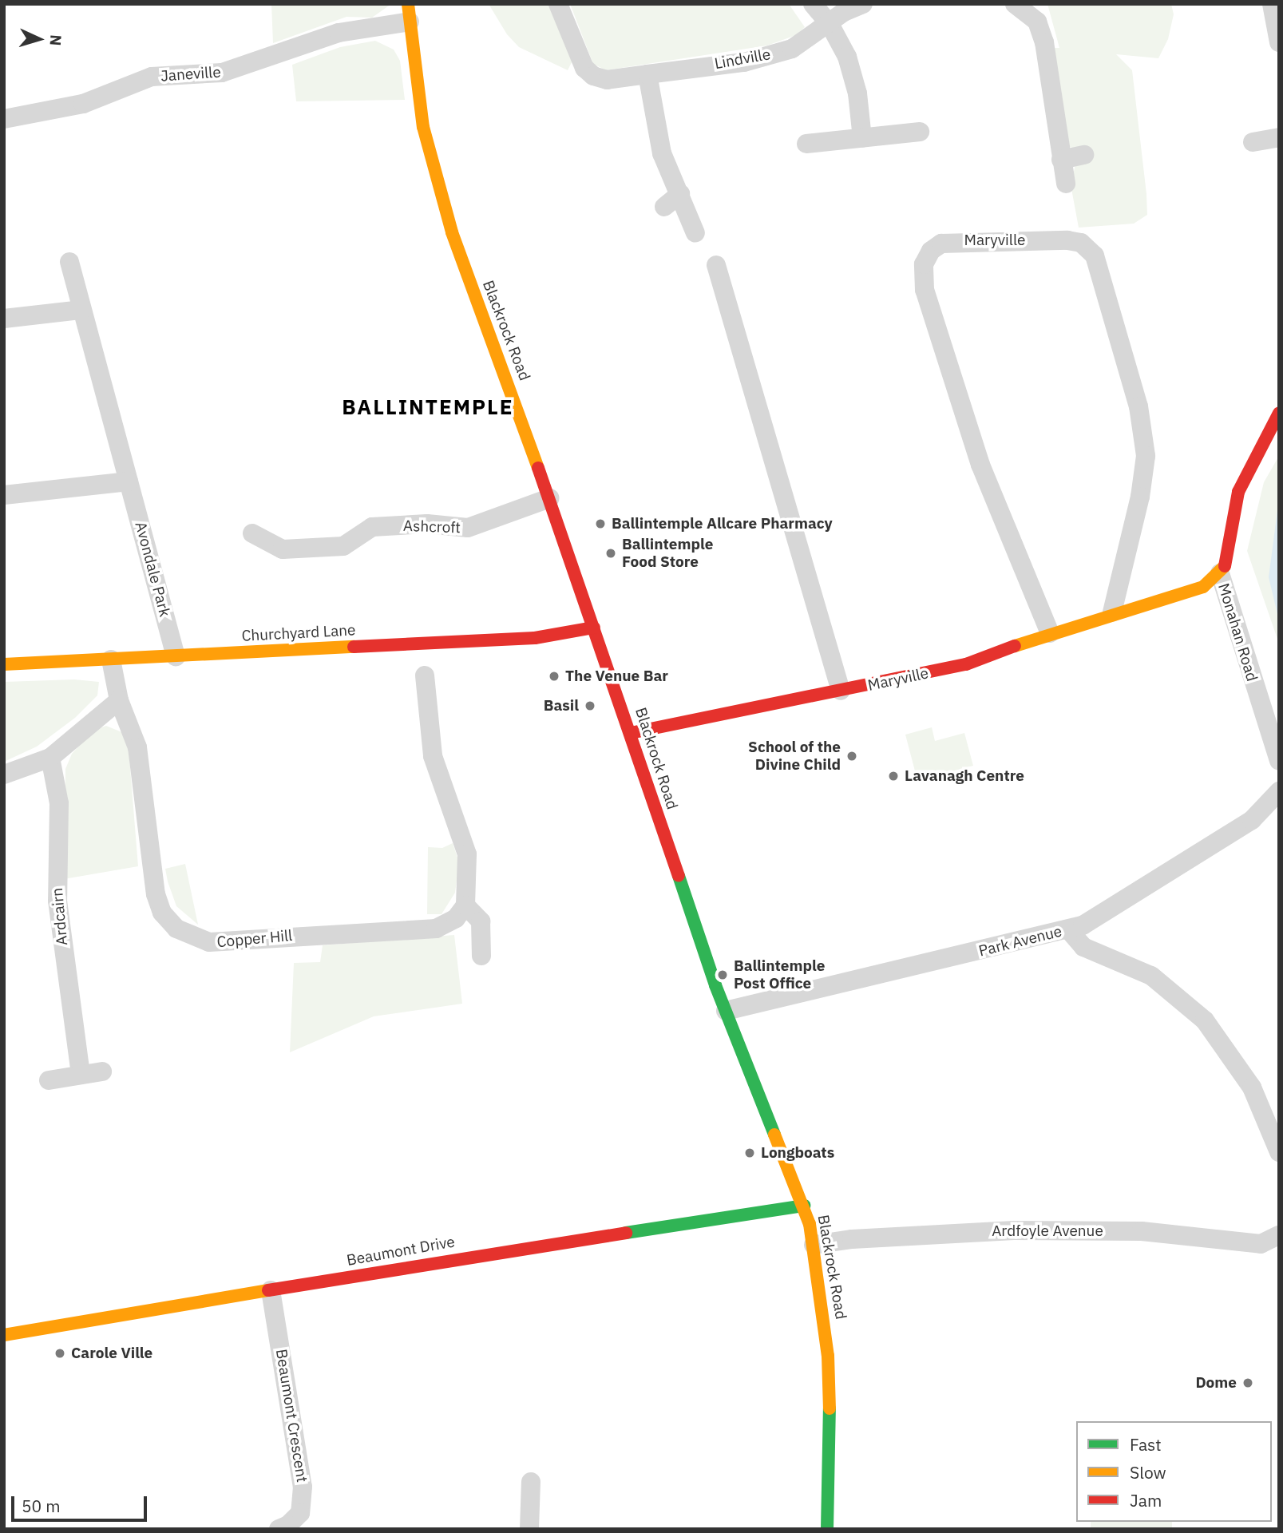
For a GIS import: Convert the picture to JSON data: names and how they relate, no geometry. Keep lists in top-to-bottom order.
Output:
{
  "streets": {
    "street": [
      "Lindville",
      "Janeville",
      "Maryville",
      "Blackrock Road",
      "Ashcroft",
      "Avondale Park",
      "Monahan Road",
      "Churchyard Lane",
      "Ardcairn",
      "Copper Hill",
      "Park Avenue",
      "Ardfoyle Avenue",
      "Beaumont Drive",
      "Beaumont Crescent"
    ]
  },
  "crossings": [
    ["Janeville", "Blackrock Road"],
    ["Maryville", "Blackrock Road"],
    ["Maryville", "Monahan Road"],
    ["Blackrock Road", "Ashcroft"],
    ["Blackrock Road", "Churchyard Lane"],
    ["Blackrock Road", "Park Avenue"],
    ["Blackrock Road", "Ardfoyle Avenue"],
    ["Blackrock Road", "Beaumont Drive"],
    ["Avondale Park", "Churchyard Lane"],
    ["Churchyard Lane", "Copper Hill"],
    ["Beaumont Drive", "Beaumont Crescent"]
  ],
  "districts": ["BALLINTEMPLE"],
  "places": [
    "Ballintemple Allcare Pharmacy",
    "Ballintemple Food Store",
    "The Venue Bar",
    "Basil",
    "School of the Divine Child",
    "Lavanagh Centre",
    "Ballintemple Post Office",
    "Longboats",
    "Carole Ville",
    "Dome"
  ],
  "legend": ["Fast", "Slow", "Jam"],
  "scale_bar": "50 m",
  "north": "right"
}
